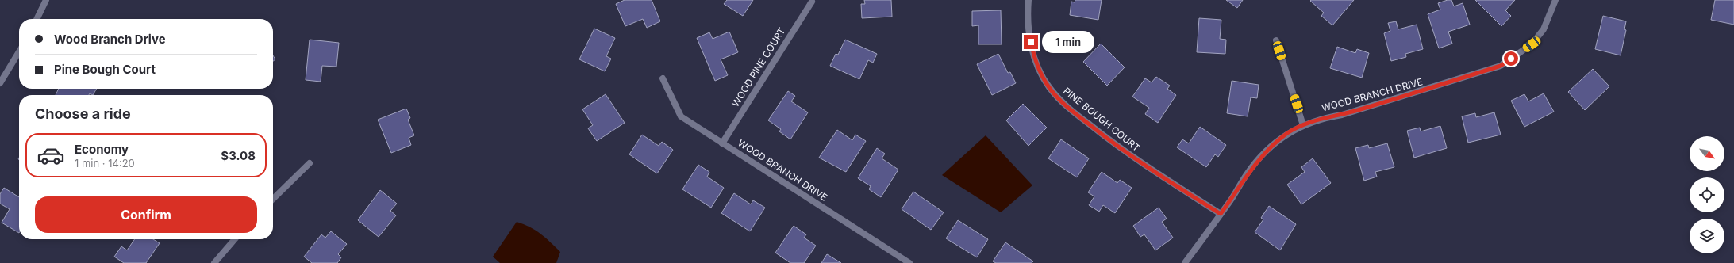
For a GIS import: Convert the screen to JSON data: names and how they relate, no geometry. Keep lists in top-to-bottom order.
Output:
{
  "streets": {
    "street": ["WOOD PINE COURT", "WOOD BRANCH DRIVE", "PINE BOUGH COURT"]
  },
  "crossings": [
    ["WOOD PINE COURT", "WOOD BRANCH DRIVE"],
    ["WOOD BRANCH DRIVE", "PINE BOUGH COURT"]
  ],
  "north": "bottom right",
  "page": {
    "banner": ["Wood Branch Drive", "Pine Bough Court"],
    "bubble": "1 min",
    "heading": "Choose a ride",
    "list": [
      {
        "name": "Economy",
        "note": "1 min · 14:20",
        "value": "$3.08"
      }
    ],
    "buttons": "Confirm"
  }
}
